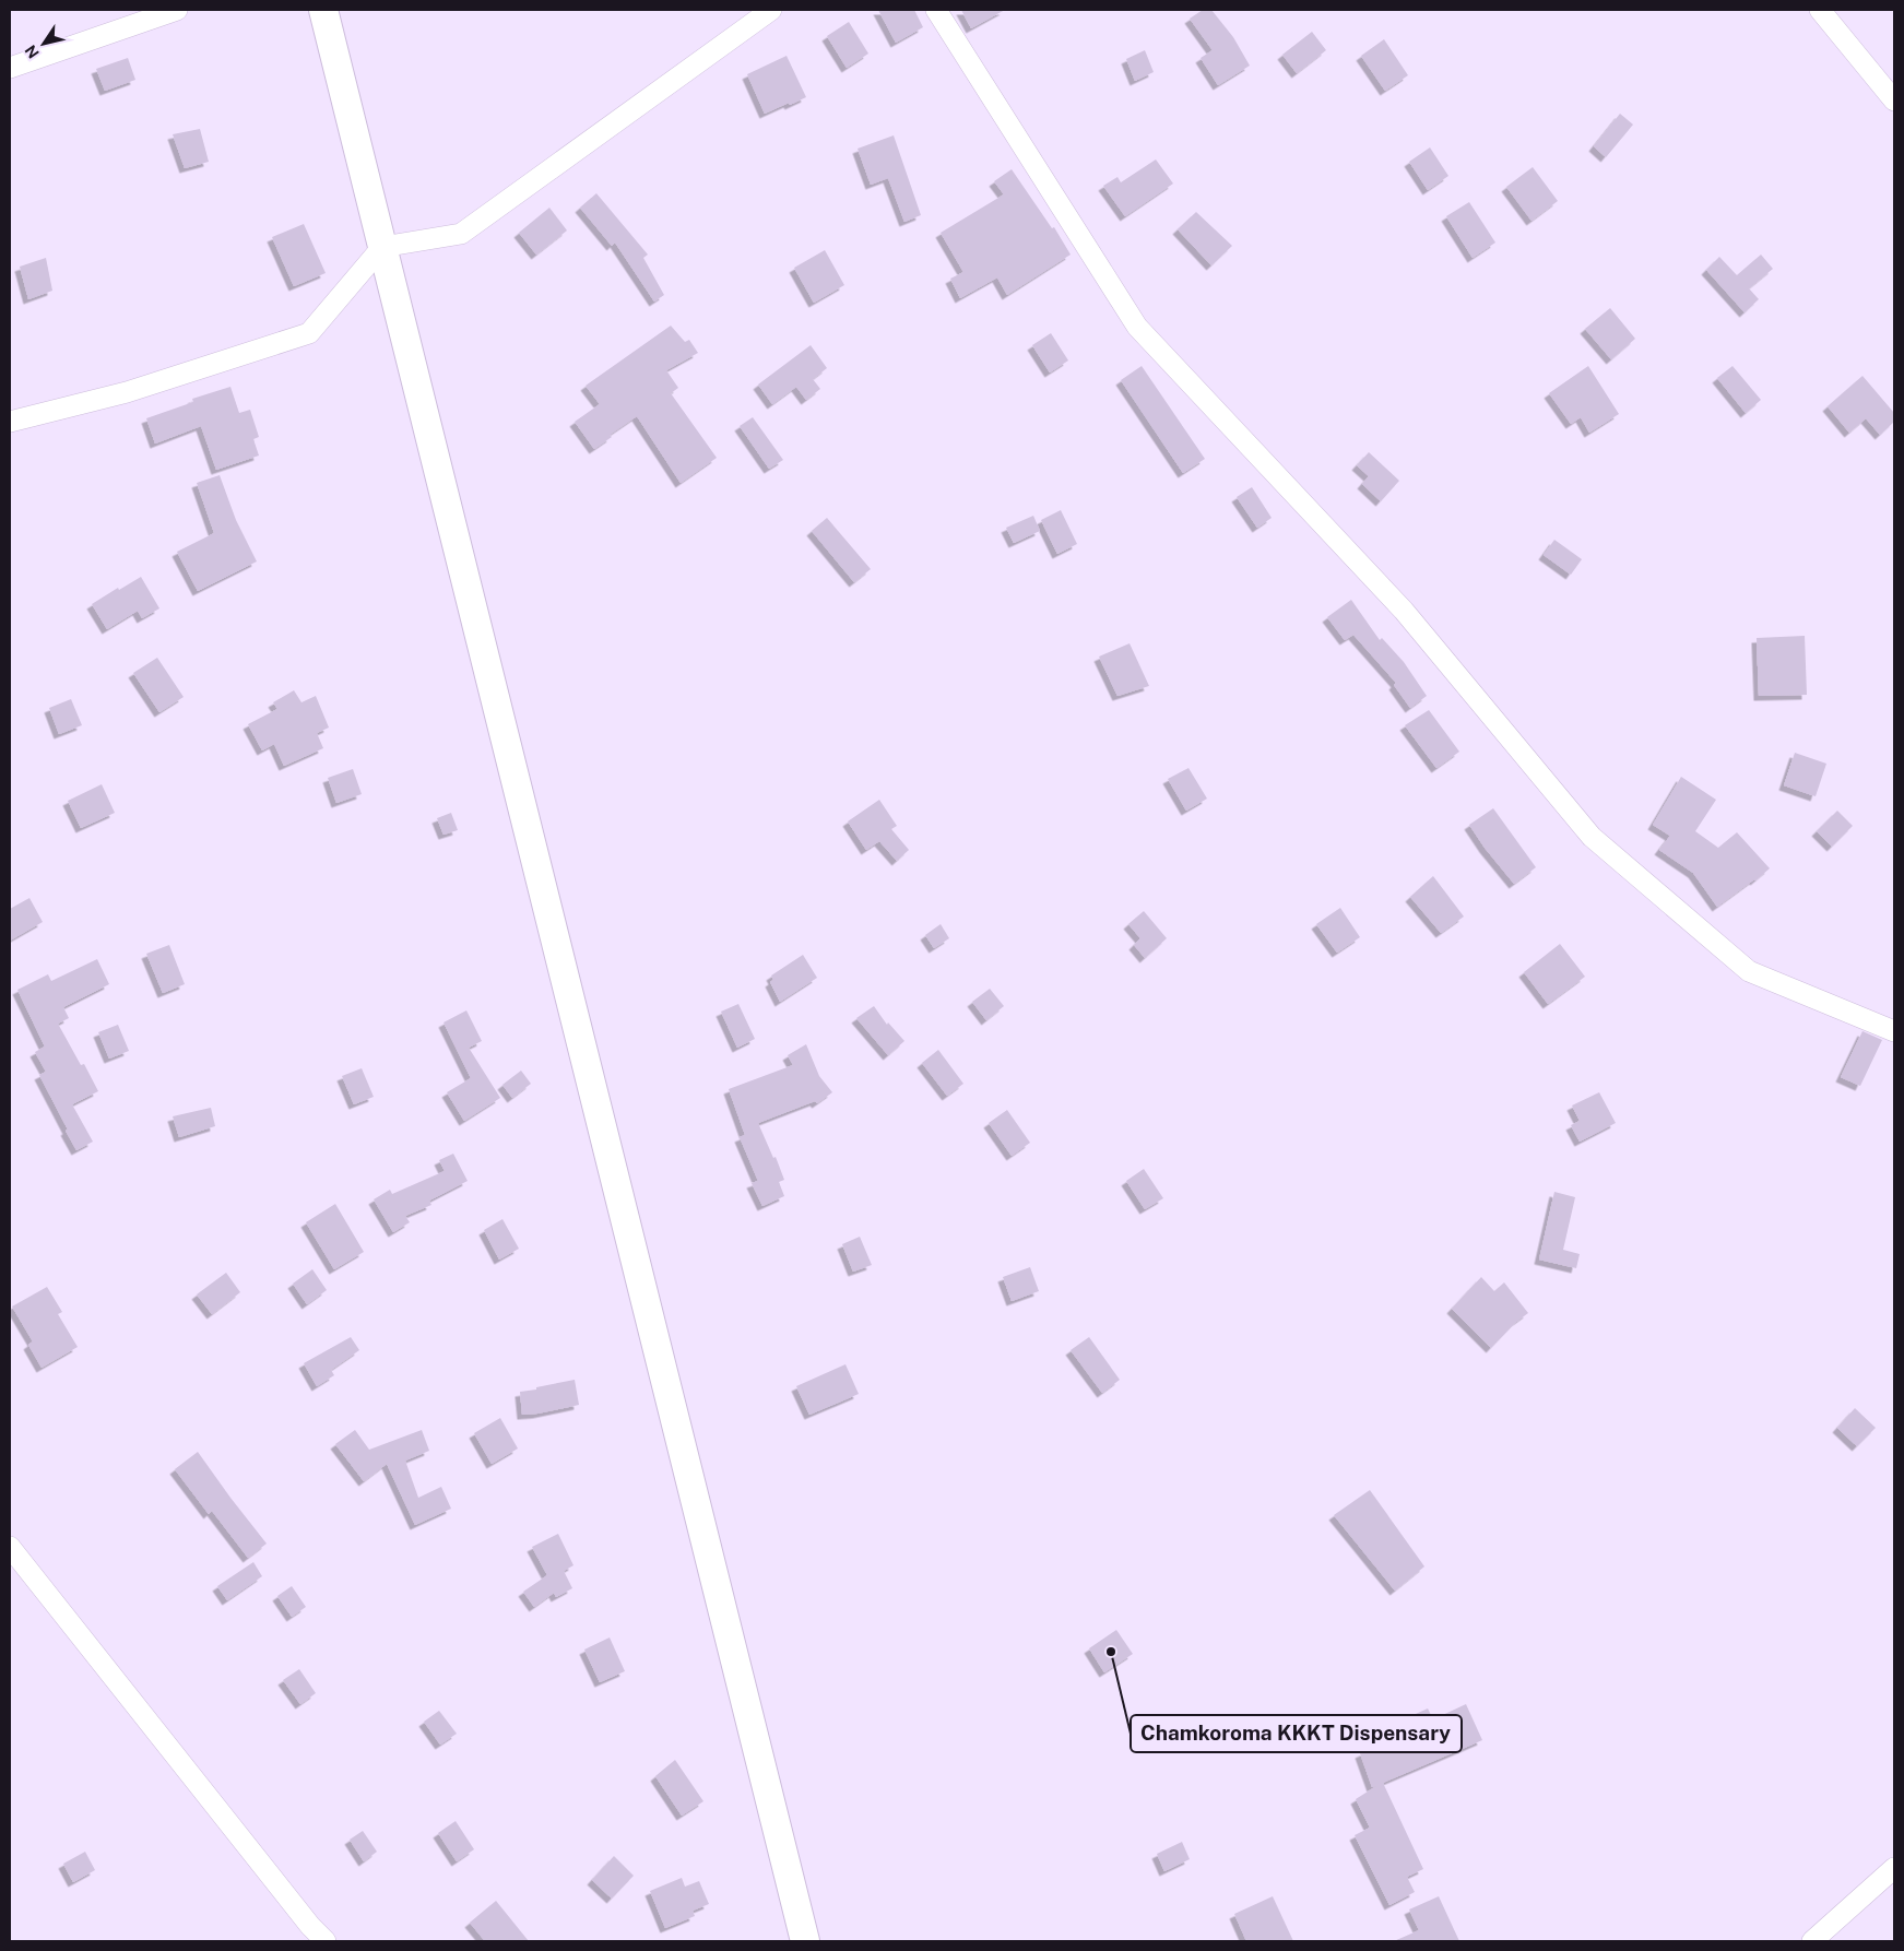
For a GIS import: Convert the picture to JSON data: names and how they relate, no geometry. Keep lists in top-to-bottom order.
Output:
{
  "places": ["Chamkoroma KKKT Dispensary"],
  "north": "bottom left"
}
